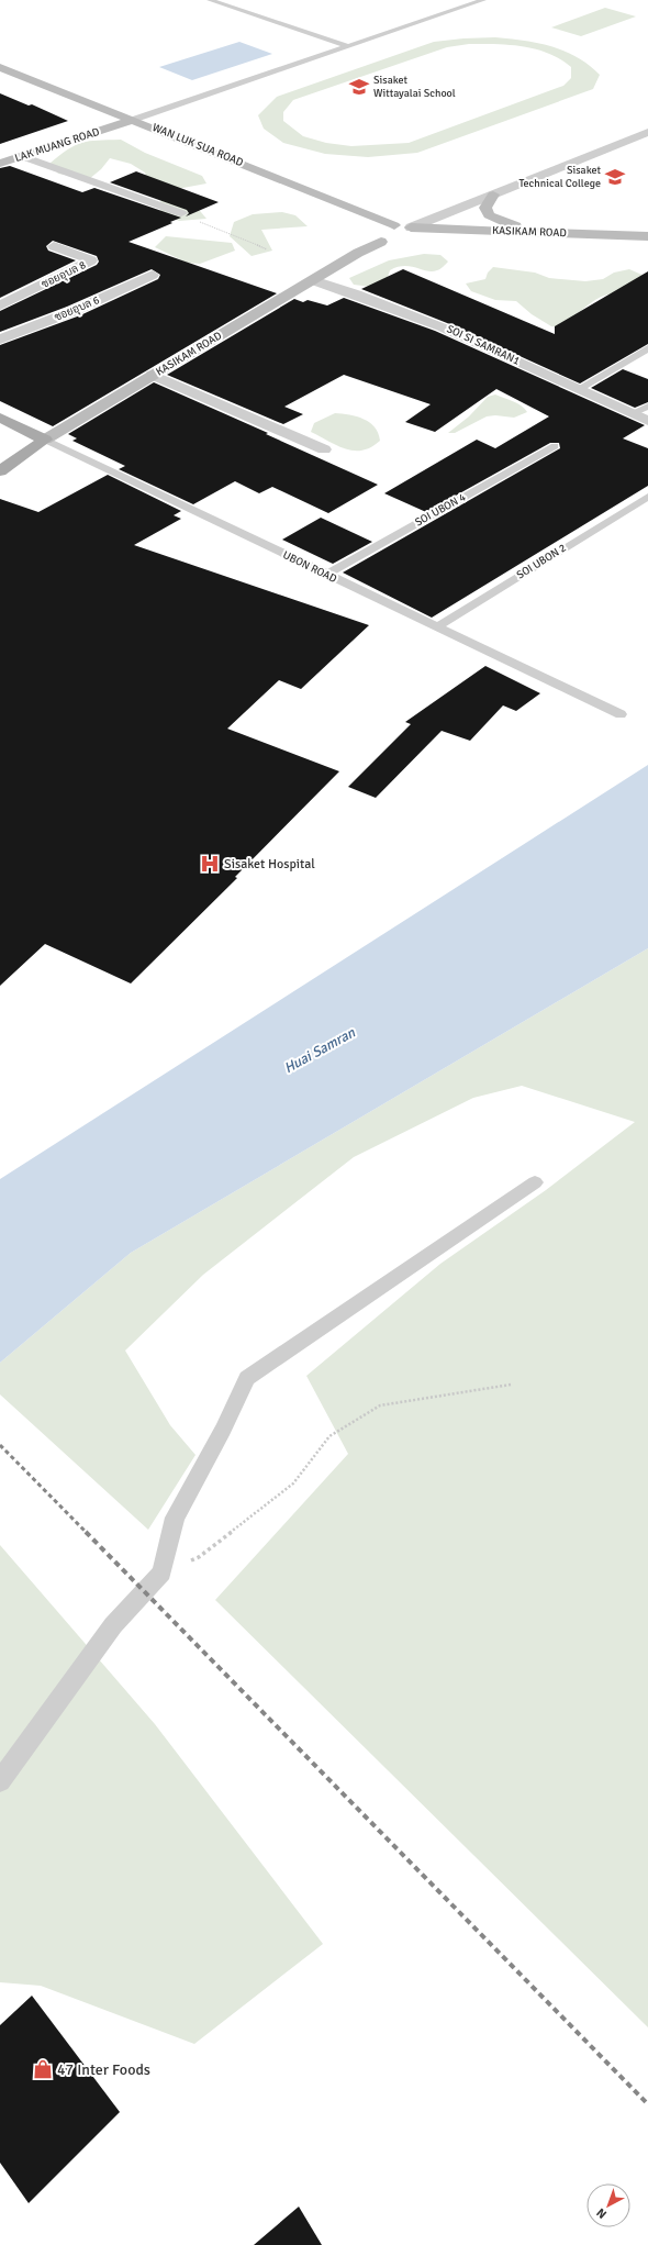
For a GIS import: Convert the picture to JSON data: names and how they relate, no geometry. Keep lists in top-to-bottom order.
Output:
{
  "streets": {
    "main road": ["KASIKAM ROAD", "UBON ROAD"],
    "street": [
      "LAK MUANG ROAD",
      "WAN LUK SUA ROAD",
      "ซอยอุบล 8",
      "ซอยอุบล 6",
      "SOI SI SAMRAN1"
    ],
    "lane": ["SOI UBON 4", "SOI UBON 2"]
  },
  "crossings": [
    ["LAK MUANG ROAD", "WAN LUK SUA ROAD"],
    ["WAN LUK SUA ROAD", "KASIKAM ROAD"],
    ["KASIKAM ROAD", "SOI SI SAMRAN1"],
    ["KASIKAM ROAD", "UBON ROAD"],
    ["SOI UBON 4", "UBON ROAD"],
    ["SOI UBON 2", "UBON ROAD"]
  ],
  "water": ["Huai Samran"],
  "places": {
    "school or university": ["Sisaket Wittayalai School", "Sisaket Technical College"],
    "hospital": ["Sisaket Hospital"],
    "shop": ["47 Inter Foods"]
  },
  "north": "bottom left"
}
